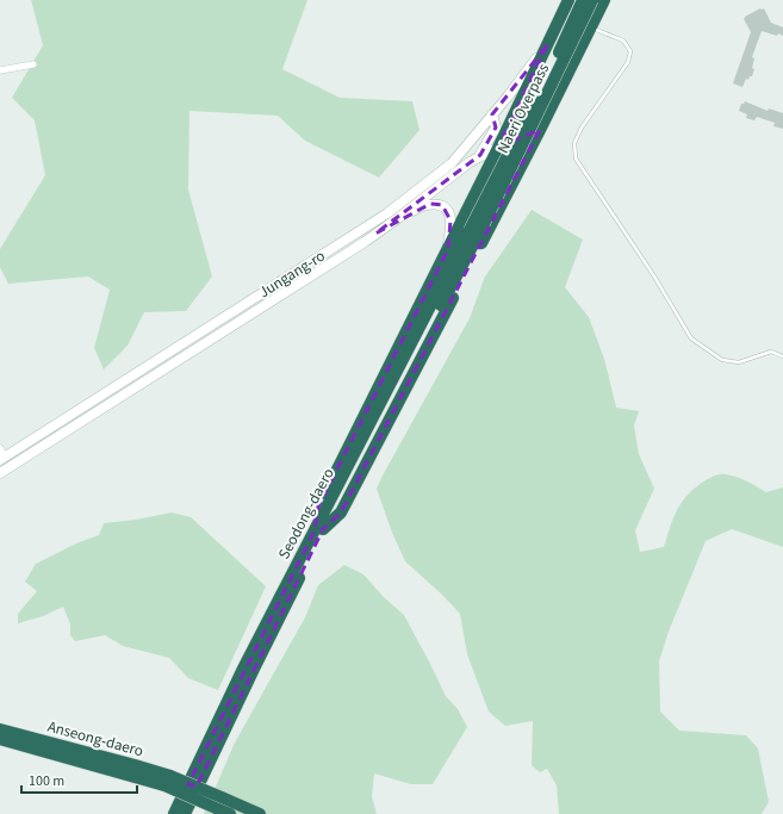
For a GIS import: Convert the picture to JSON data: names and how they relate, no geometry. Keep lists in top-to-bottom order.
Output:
{
  "streets": {
    "highway": ["Naeri Overpass", "Seodong-daero", "Anseong-daero"],
    "main road": ["Jungang-ro"]
  },
  "crossings": [
    ["Naeri Overpass", "Seodong-daero"]
  ],
  "scale_bar": "100 m"
}
